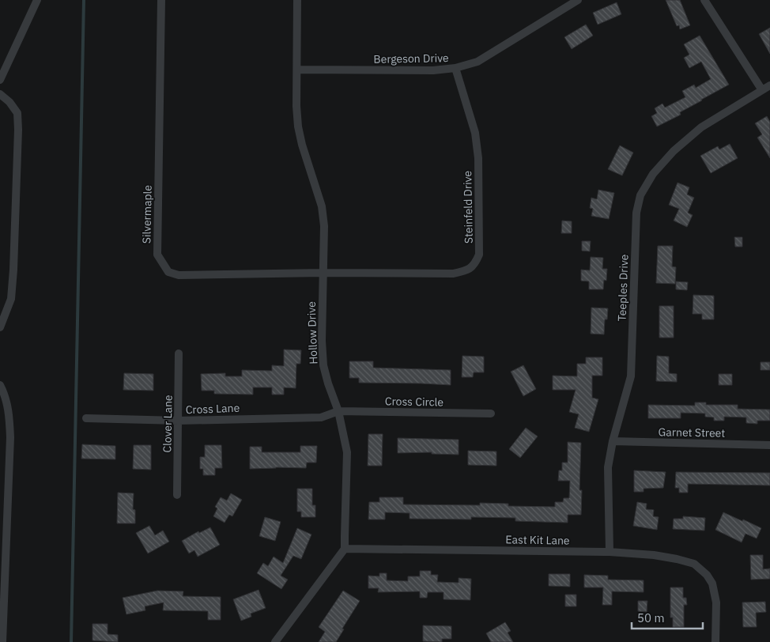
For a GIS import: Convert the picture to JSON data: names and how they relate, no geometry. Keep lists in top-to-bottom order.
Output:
{
  "streets": {
    "street": [
      "Bergeson Drive",
      "Steinfeld Drive",
      "Silvermaple",
      "Teeples Drive",
      "Hollow Drive",
      "Cross Circle",
      "Cross Lane",
      "Clover Lane",
      "Garnet Street",
      "East Kit Lane"
    ]
  },
  "crossings": [
    ["Bergeson Drive", "Steinfeld Drive"],
    ["Bergeson Drive", "Hollow Drive"],
    ["Steinfeld Drive", "Silvermaple"],
    ["Steinfeld Drive", "Hollow Drive"],
    ["Silvermaple", "Hollow Drive"],
    ["Teeples Drive", "Garnet Street"],
    ["Teeples Drive", "East Kit Lane"],
    ["Hollow Drive", "Cross Circle"],
    ["Hollow Drive", "Cross Lane"],
    ["Hollow Drive", "East Kit Lane"],
    ["Cross Circle", "Cross Lane"],
    ["Cross Lane", "Clover Lane"]
  ],
  "scale_bar": "50 m"
}
